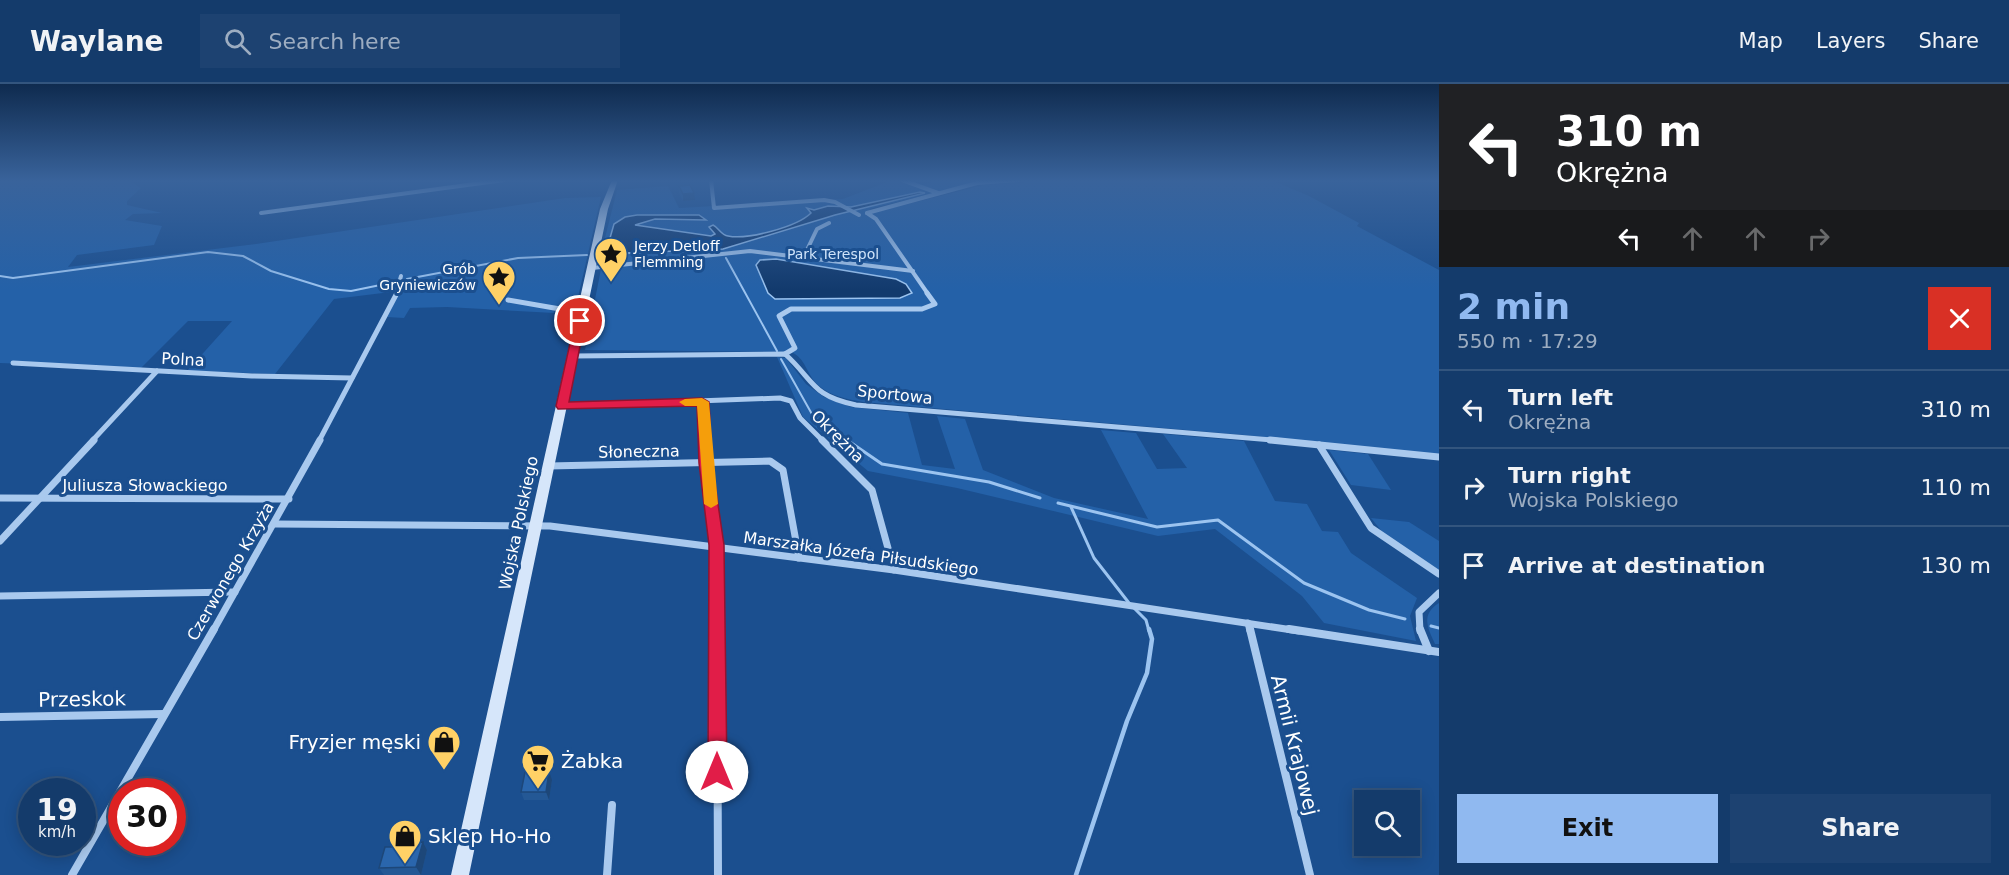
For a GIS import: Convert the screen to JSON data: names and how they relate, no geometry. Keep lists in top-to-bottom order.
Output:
{
  "streets": {
    "street": [
      "Polna",
      "Sportowa",
      "Okrężna",
      "Słoneczna",
      "Juliusza Słowackiego",
      "Wojska Polskiego",
      "Marszałka Józefa Piłsudskiego",
      "Czerwonego Krzyża",
      "Przeskok",
      "Armii Krajowej"
    ]
  },
  "crossings": [
    ["Polna", "Czerwonego Krzyża"],
    ["Okrężna", "Wojska Polskiego"],
    ["Okrężna", "Marszałka Józefa Piłsudskiego"],
    ["Słoneczna", "Wojska Polskiego"],
    ["Słoneczna", "Marszałka Józefa Piłsudskiego"],
    ["Juliusza Słowackiego", "Czerwonego Krzyża"],
    ["Wojska Polskiego", "Marszałka Józefa Piłsudskiego"],
    ["Marszałka Józefa Piłsudskiego", "Czerwonego Krzyża"],
    ["Marszałka Józefa Piłsudskiego", "Armii Krajowej"],
    ["Czerwonego Krzyża", "Przeskok"]
  ],
  "parks": ["Park Terespol"],
  "places": {
    "place": ["Jerzy Detloff Flemming", "Grób Gryniewiczów"],
    "shop": ["Fryzjer męski", "Sklep Ho-Ho"],
    "supermarket": ["Żabka"]
  },
  "page": {
    "header": "Waylane",
    "search": "Search here",
    "nav": ["Map", "Layers", "Share"],
    "turn": ["310 m", "Okrężna"],
    "heading": ["2 min", "550 m · 17:29"],
    "list": [
      {
        "name": "Turn left",
        "note": "Okrężna",
        "value": "310 m"
      },
      {
        "name": "Turn right",
        "note": "Wojska Polskiego",
        "value": "110 m"
      },
      {
        "name": "Arrive at destination",
        "value": "130 m"
      }
    ],
    "speed": "19 km/h",
    "limit": "30",
    "buttons": ["Exit", "Share"]
  }
}
